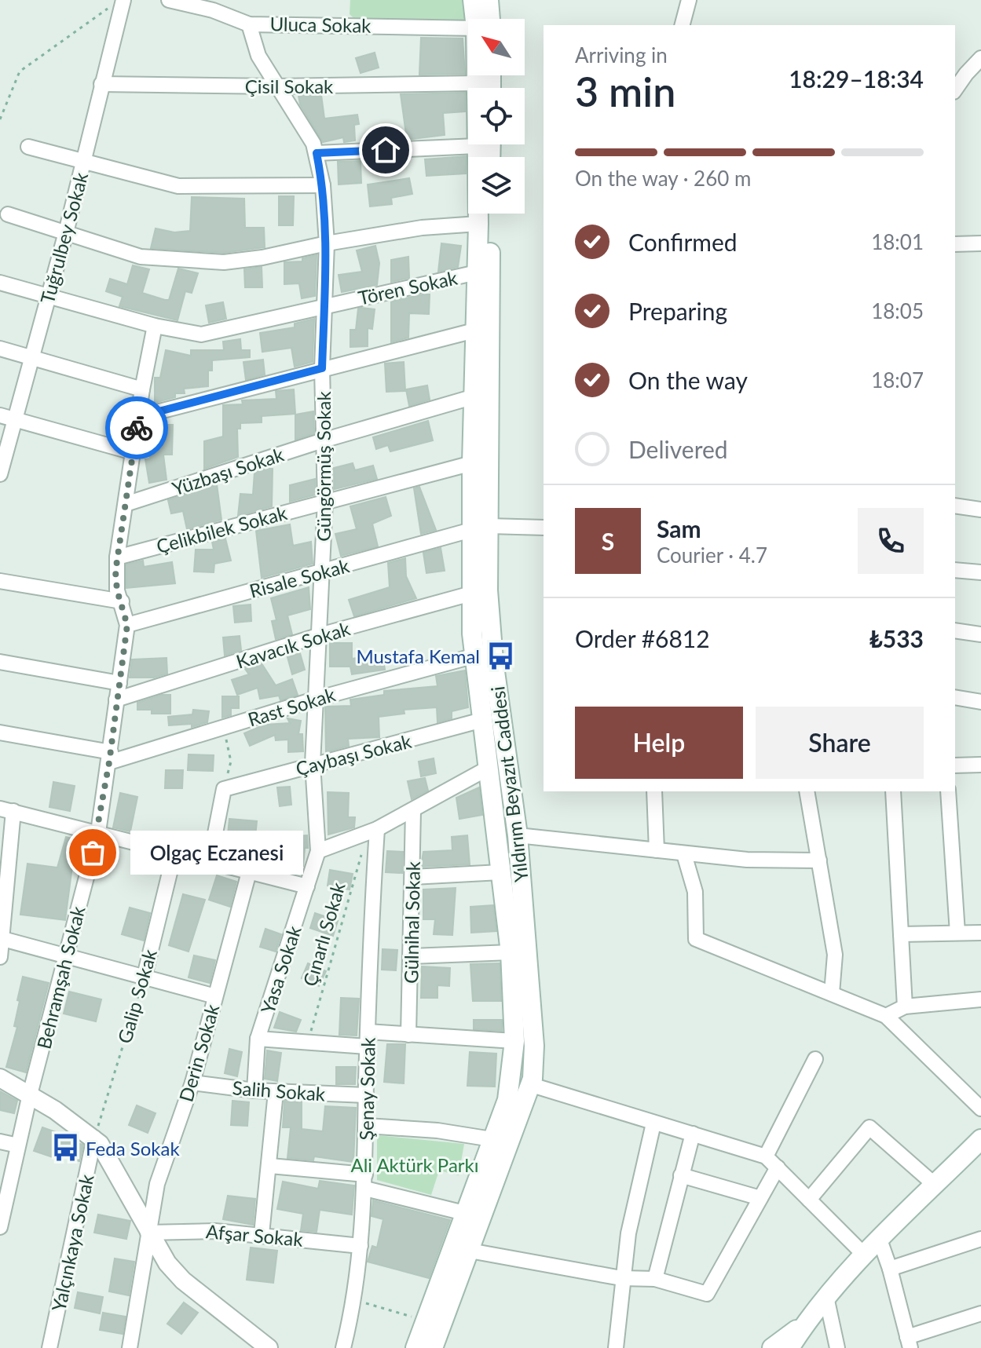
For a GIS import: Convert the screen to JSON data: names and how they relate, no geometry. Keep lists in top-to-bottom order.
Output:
{
  "streets": {
    "main road": ["Yıldırım Beyazıt Caddesi"],
    "street": [
      "Uluca Sokak",
      "Çisil Sokak",
      "Tuğrulbey Sokak",
      "Tören Sokak",
      "Güngörmüş Sokak",
      "Yüzbaşı Sokak",
      "Çelikbilek Sokak",
      "Risale Sokak",
      "Kavacık Sokak",
      "Rast Sokak",
      "Çaybaşı Sokak",
      "Gülnihal Sokak",
      "Yasa Sokak",
      "Behramşah Sokak",
      "Galip Sokak",
      "Derin Sokak",
      "Şenay Sokak",
      "Salih Sokak",
      "Afşar Sokak",
      "Yalçınkaya Sokak"
    ],
    "path": ["Çınarlı Sokak"]
  },
  "crossings": [
    ["Uluca Sokak", "Güngörmüş Sokak"],
    ["Çisil Sokak", "Tuğrulbey Sokak"],
    ["Çisil Sokak", "Güngörmüş Sokak"],
    ["Tuğrulbey Sokak", "Tören Sokak"],
    ["Tören Sokak", "Güngörmüş Sokak"],
    ["Tören Sokak", "Behramşah Sokak"],
    ["Güngörmüş Sokak", "Yüzbaşı Sokak"],
    ["Güngörmüş Sokak", "Çelikbilek Sokak"],
    ["Güngörmüş Sokak", "Risale Sokak"],
    ["Güngörmüş Sokak", "Kavacık Sokak"],
    ["Güngörmüş Sokak", "Rast Sokak"],
    ["Güngörmüş Sokak", "Çaybaşı Sokak"],
    ["Güngörmüş Sokak", "Yasa Sokak"],
    ["Yüzbaşı Sokak", "Behramşah Sokak"],
    ["Çelikbilek Sokak", "Behramşah Sokak"],
    ["Risale Sokak", "Yıldırım Beyazıt Caddesi"],
    ["Risale Sokak", "Behramşah Sokak"],
    ["Kavacık Sokak", "Behramşah Sokak"],
    ["Rast Sokak", "Behramşah Sokak"],
    ["Çınarlı Sokak", "Şenay Sokak"],
    ["Yasa Sokak", "Salih Sokak"],
    ["Galip Sokak", "Yalçınkaya Sokak"],
    ["Derin Sokak", "Salih Sokak"],
    ["Derin Sokak", "Afşar Sokak"],
    ["Şenay Sokak", "Salih Sokak"],
    ["Şenay Sokak", "Afşar Sokak"]
  ],
  "parks": ["Ali Aktürk Parkı"],
  "places": {
    "bus stop": ["Mustafa Kemal", "Feda Sokak"],
    "other": ["Olgaç Eczanesi"]
  },
  "north": "top left",
  "page": {
    "heading": ["3 min", "Arriving in", "18:29–18:34"],
    "panel": [
      "Sam",
      "Courier · 4.7",
      "Order #6812",
      "₺533"
    ],
    "bar": "On the way · 260 m",
    "list": [
      ["Confirmed", "18:01"],
      ["Preparing", "18:05"],
      ["On the way", "18:07"],
      "Delivered"
    ],
    "round": "S",
    "buttons": ["Help", "Share"],
    "bubble": "Olgaç Eczanesi"
  }
}
